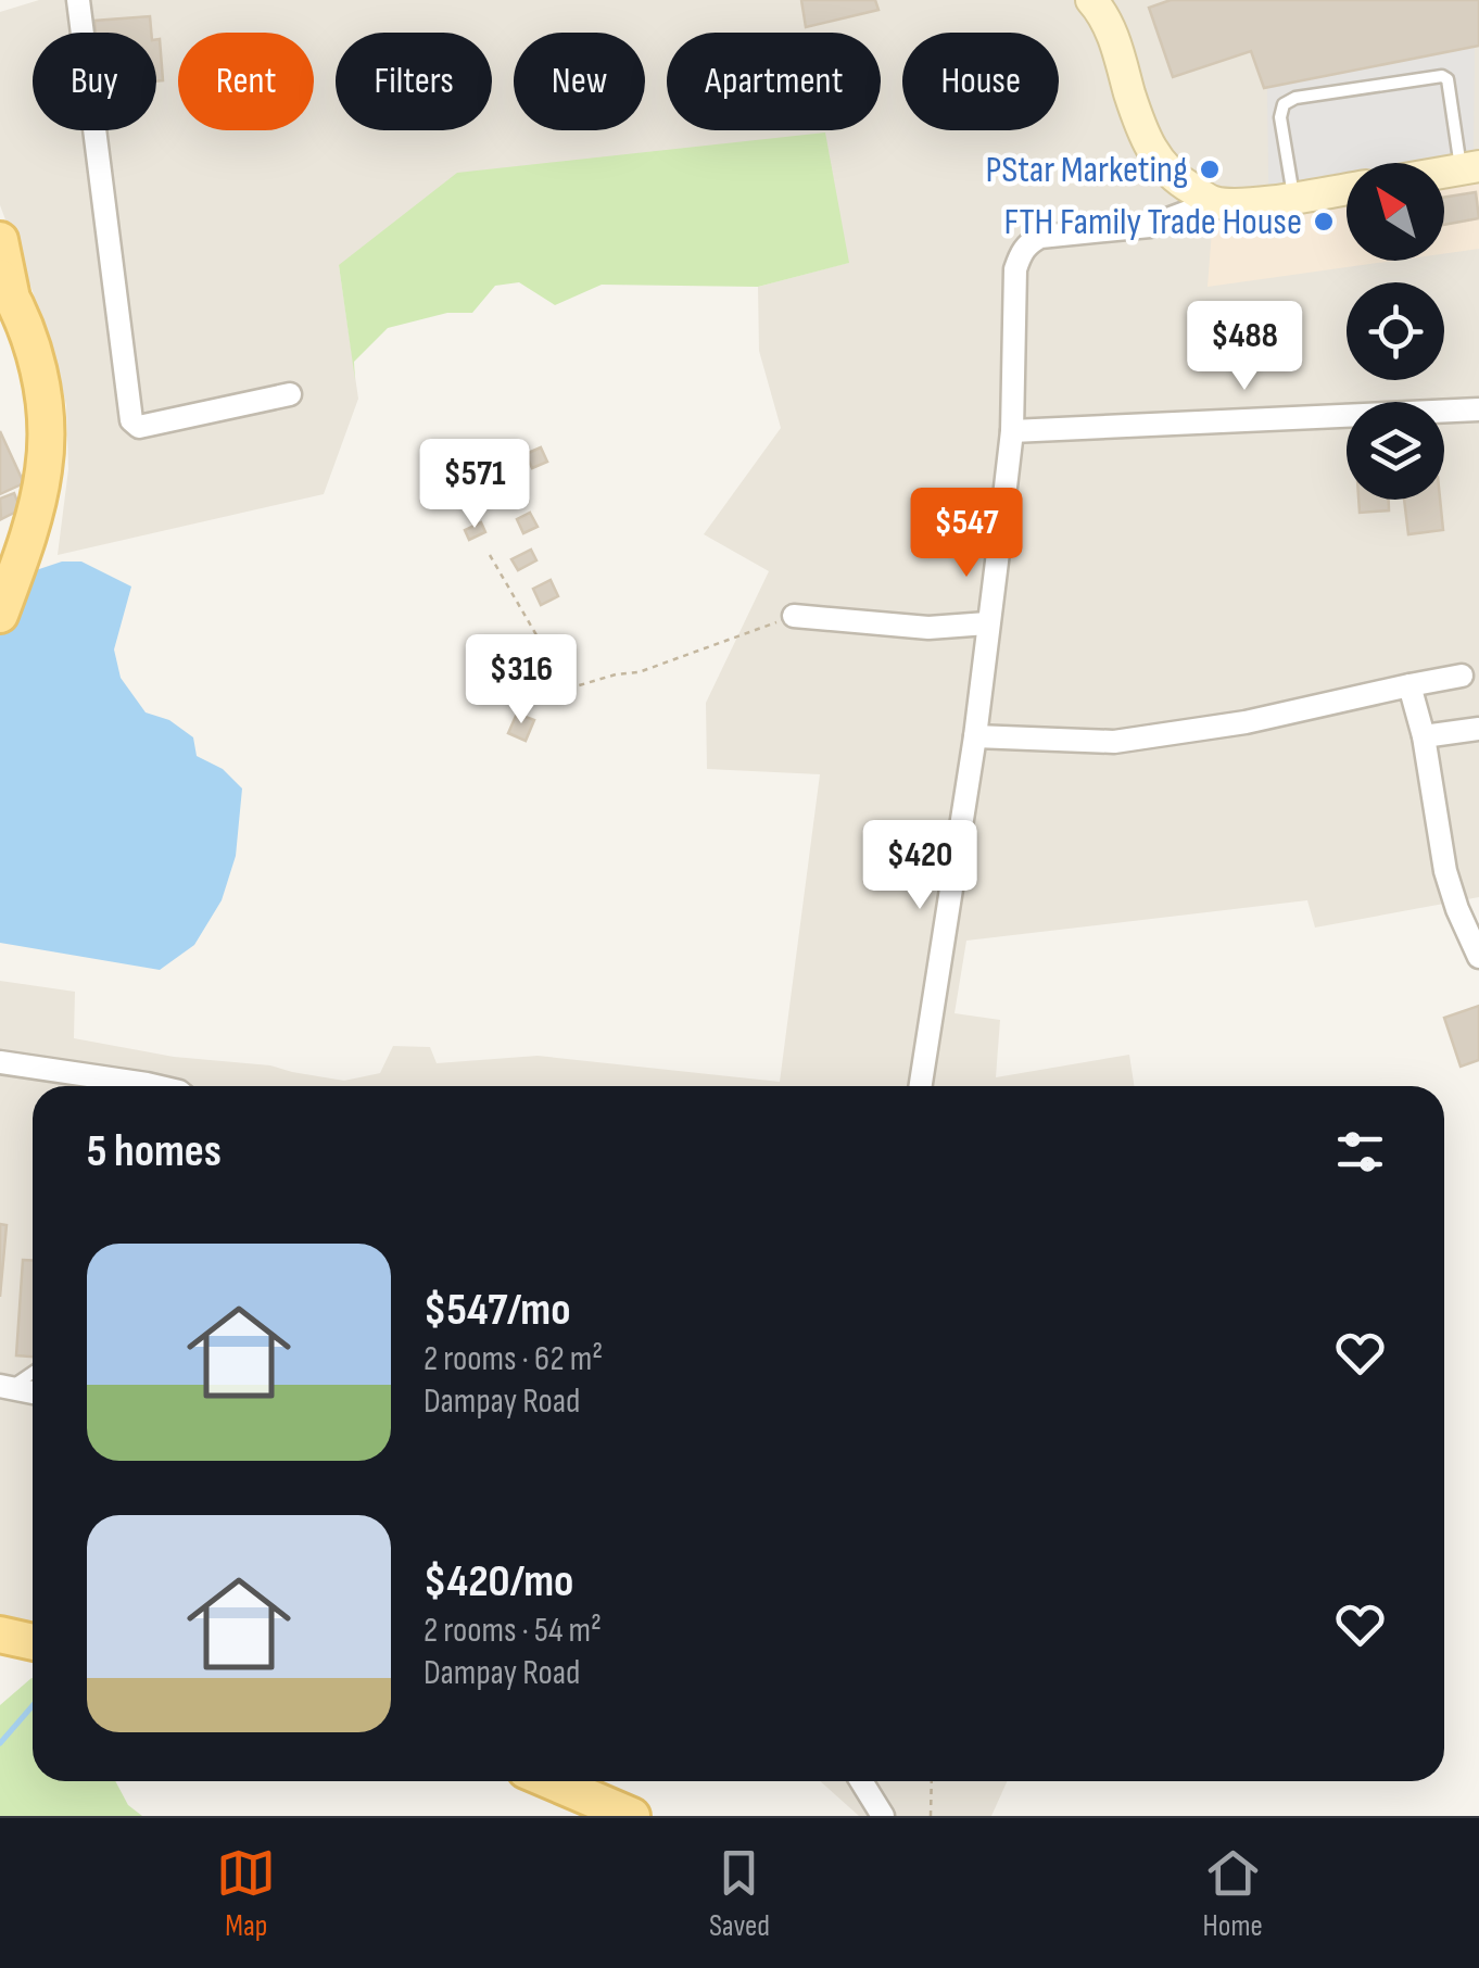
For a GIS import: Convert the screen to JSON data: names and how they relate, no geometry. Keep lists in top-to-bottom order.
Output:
{
  "places": ["PStar Marketing", "FTH Family Trade House"],
  "north": "top left",
  "page": {
    "chip": [
      "Buy",
      "Rent",
      "Filters",
      "New",
      "Apartment",
      "House"
    ],
    "price": [
      "$488",
      "$571",
      "$547",
      "$316",
      "$420"
    ],
    "heading": "5 homes",
    "list": [
      {
        "name": "$547/mo",
        "note": "2 rooms · 62 m² · Dampay Road"
      },
      {
        "name": "$420/mo",
        "note": "2 rooms · 54 m² · Dampay Road"
      }
    ],
    "tabs": ["Map", "Saved", "Home"]
  }
}
